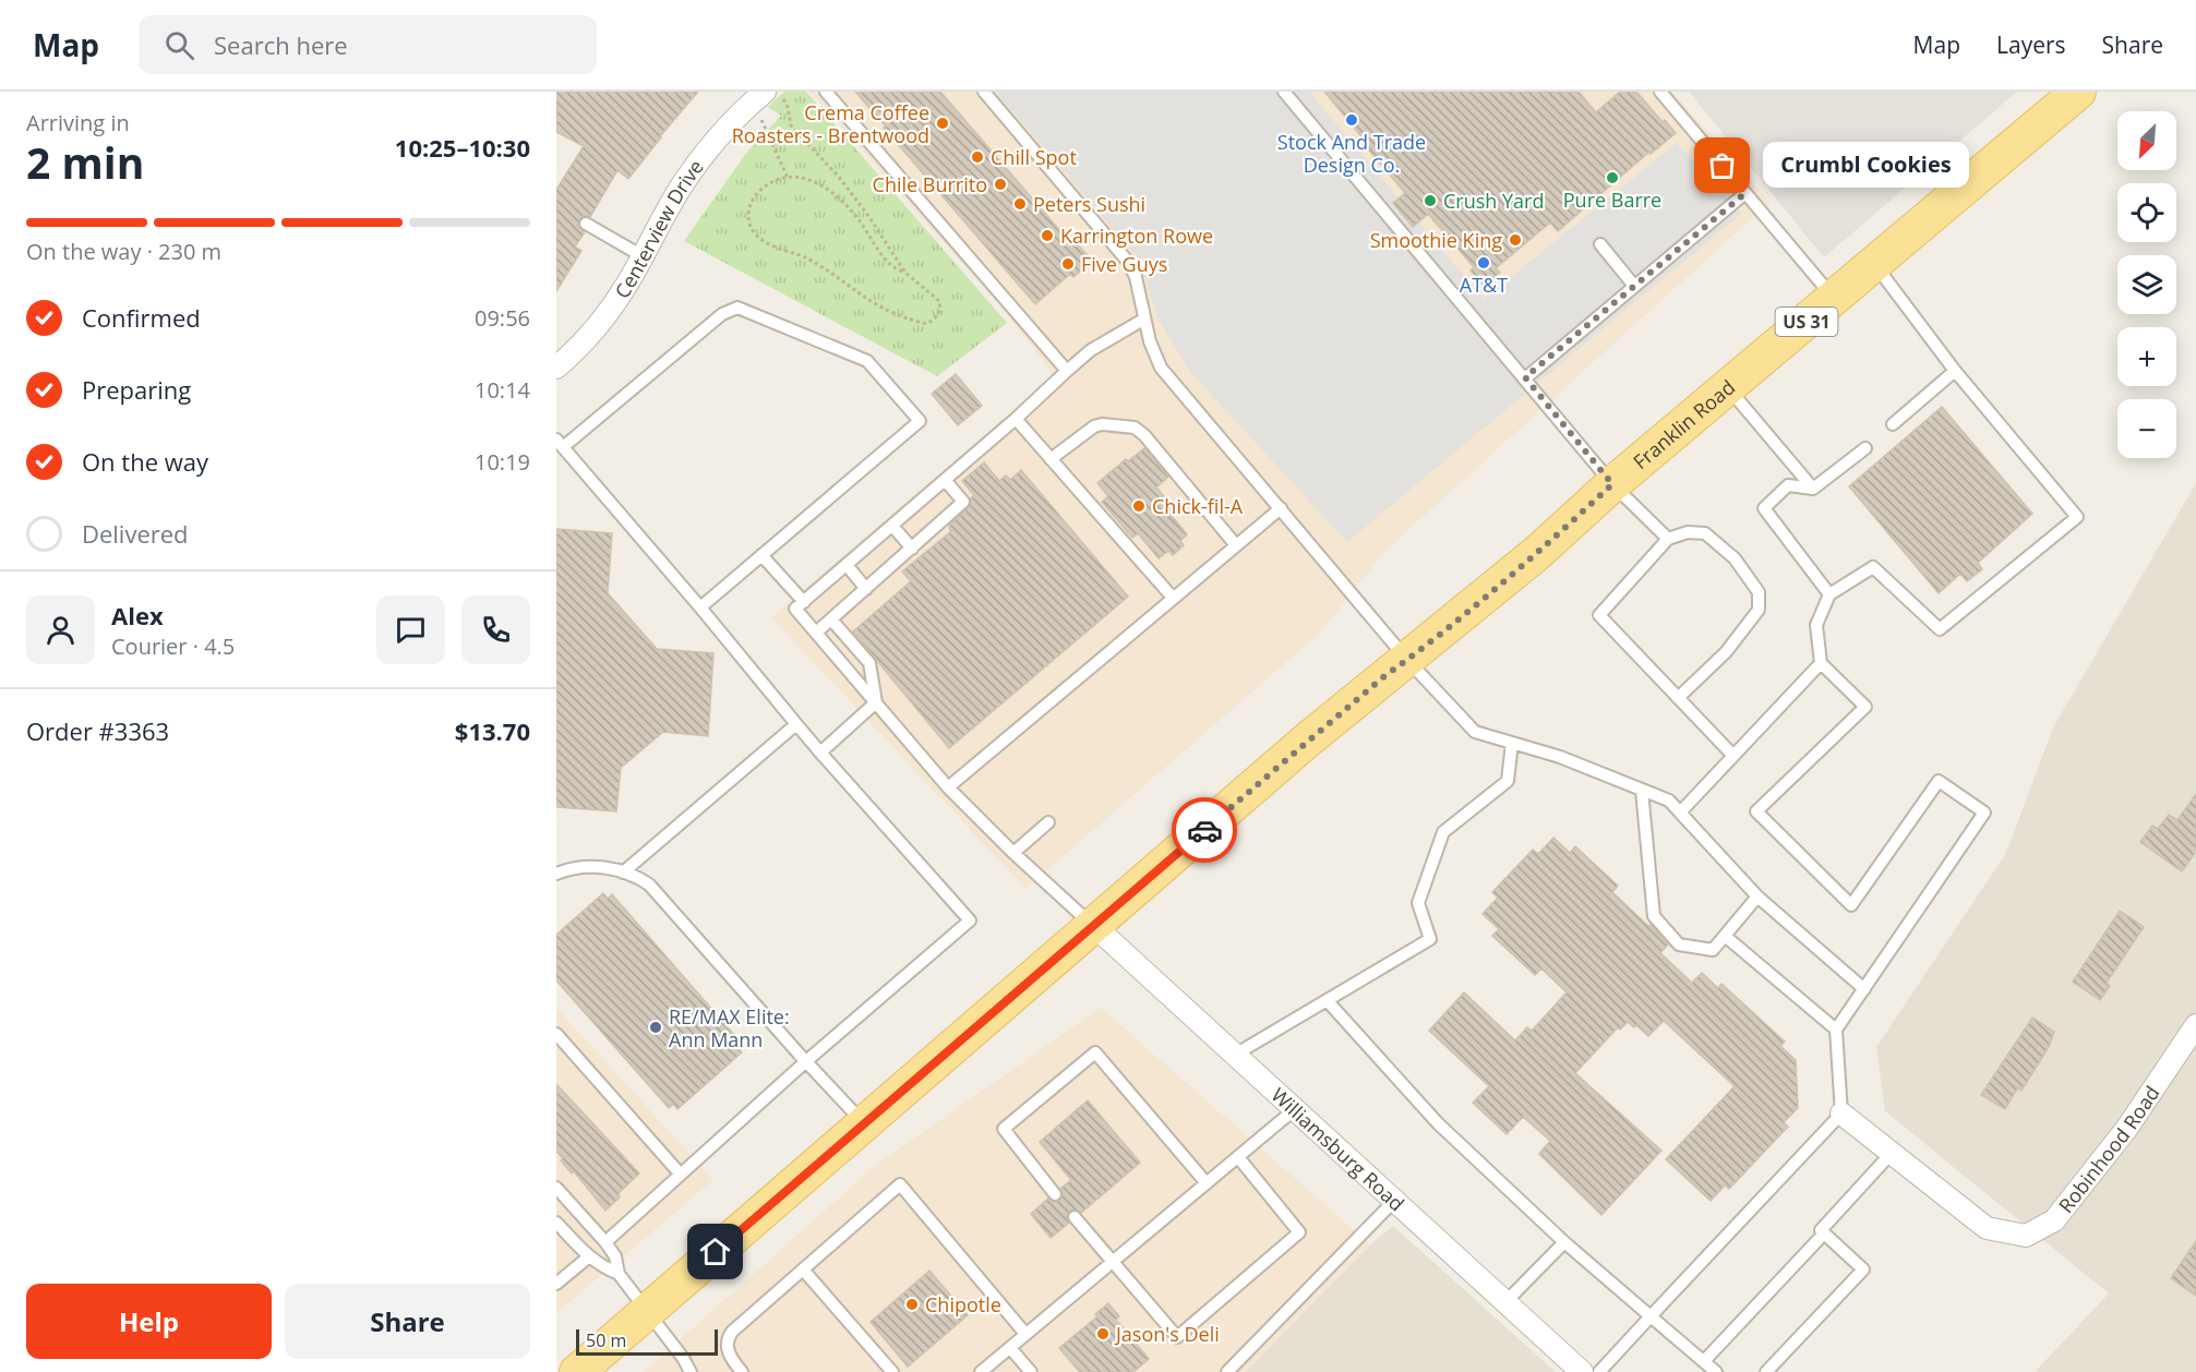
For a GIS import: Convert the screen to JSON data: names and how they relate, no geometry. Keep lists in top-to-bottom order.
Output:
{
  "streets": {
    "main road": ["US 31", "Franklin Road"],
    "street": ["Centerview Drive", "Robinhood Road", "Williamsburg Road"]
  },
  "crossings": [
    ["Franklin Road", "Williamsburg Road"]
  ],
  "places": [
    "Stock And Trade Design Co.",
    "Crema Coffee Roasters - Brentwood",
    "Chill Spot",
    "Crumbl Cookies",
    "Pure Barre",
    "Chile Burrito",
    "Crush Yard",
    "Peters Sushi",
    "Karrington Rowe",
    "Smoothie King",
    "AT&T",
    "Five Guys",
    "Chick-fil-A",
    "RE/MAX Elite: Ann Mann",
    "Chipotle",
    "Jason's Deli"
  ],
  "scale_bar": "50 m",
  "north": "bottom left",
  "page": {
    "header": "Map",
    "search": "Search here",
    "nav": ["Map", "Layers", "Share"],
    "heading": ["2 min", "Arriving in", "10:25–10:30"],
    "panel": [
      "Alex",
      "Courier · 4.5",
      "Order #3363",
      "$13.70"
    ],
    "map_buttons": ["+", "−"],
    "bubble": "Crumbl Cookies",
    "bar": "On the way · 230 m",
    "list": [
      ["Confirmed", "09:56"],
      ["Preparing", "10:14"],
      ["On the way", "10:19"],
      "Delivered"
    ],
    "buttons": ["Help", "Share"],
    "scale": "50 m"
  }
}
